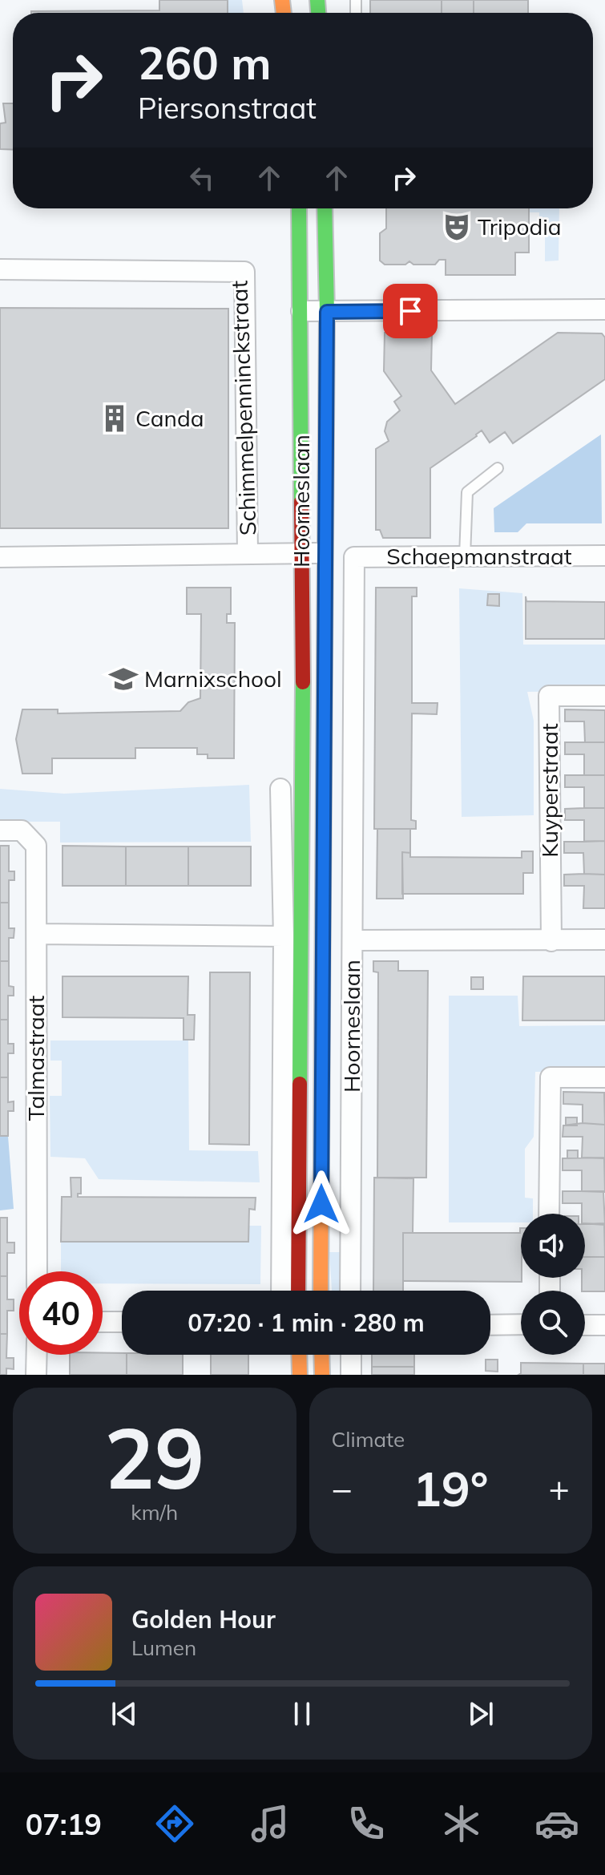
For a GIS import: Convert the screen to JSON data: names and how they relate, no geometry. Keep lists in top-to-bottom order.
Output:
{
  "streets": {
    "street": [
      "Schimmelpenninckstraat",
      "Hoorneslaan",
      "Schaepmanstraat",
      "Kuyperstraat",
      "Talmastraat"
    ]
  },
  "crossings": [
    ["Schimmelpenninckstraat", "Hoorneslaan"],
    ["Hoorneslaan", "Schaepmanstraat"]
  ],
  "places": {
    "theatre": ["Tripodia"],
    "building": ["Canda"],
    "school or university": ["Marnixschool"]
  },
  "page": {
    "turn": ["260 m", "Piersonstraat"],
    "limit": "40",
    "trip": "07:20 · 1 min · 280 m",
    "tile": [
      ["29", "km/h"],
      "Climate"
    ],
    "heat": ["−", "19°", "+"],
    "song": ["Golden Hour", "Lumen"],
    "tabs": "07:19"
  }
}
